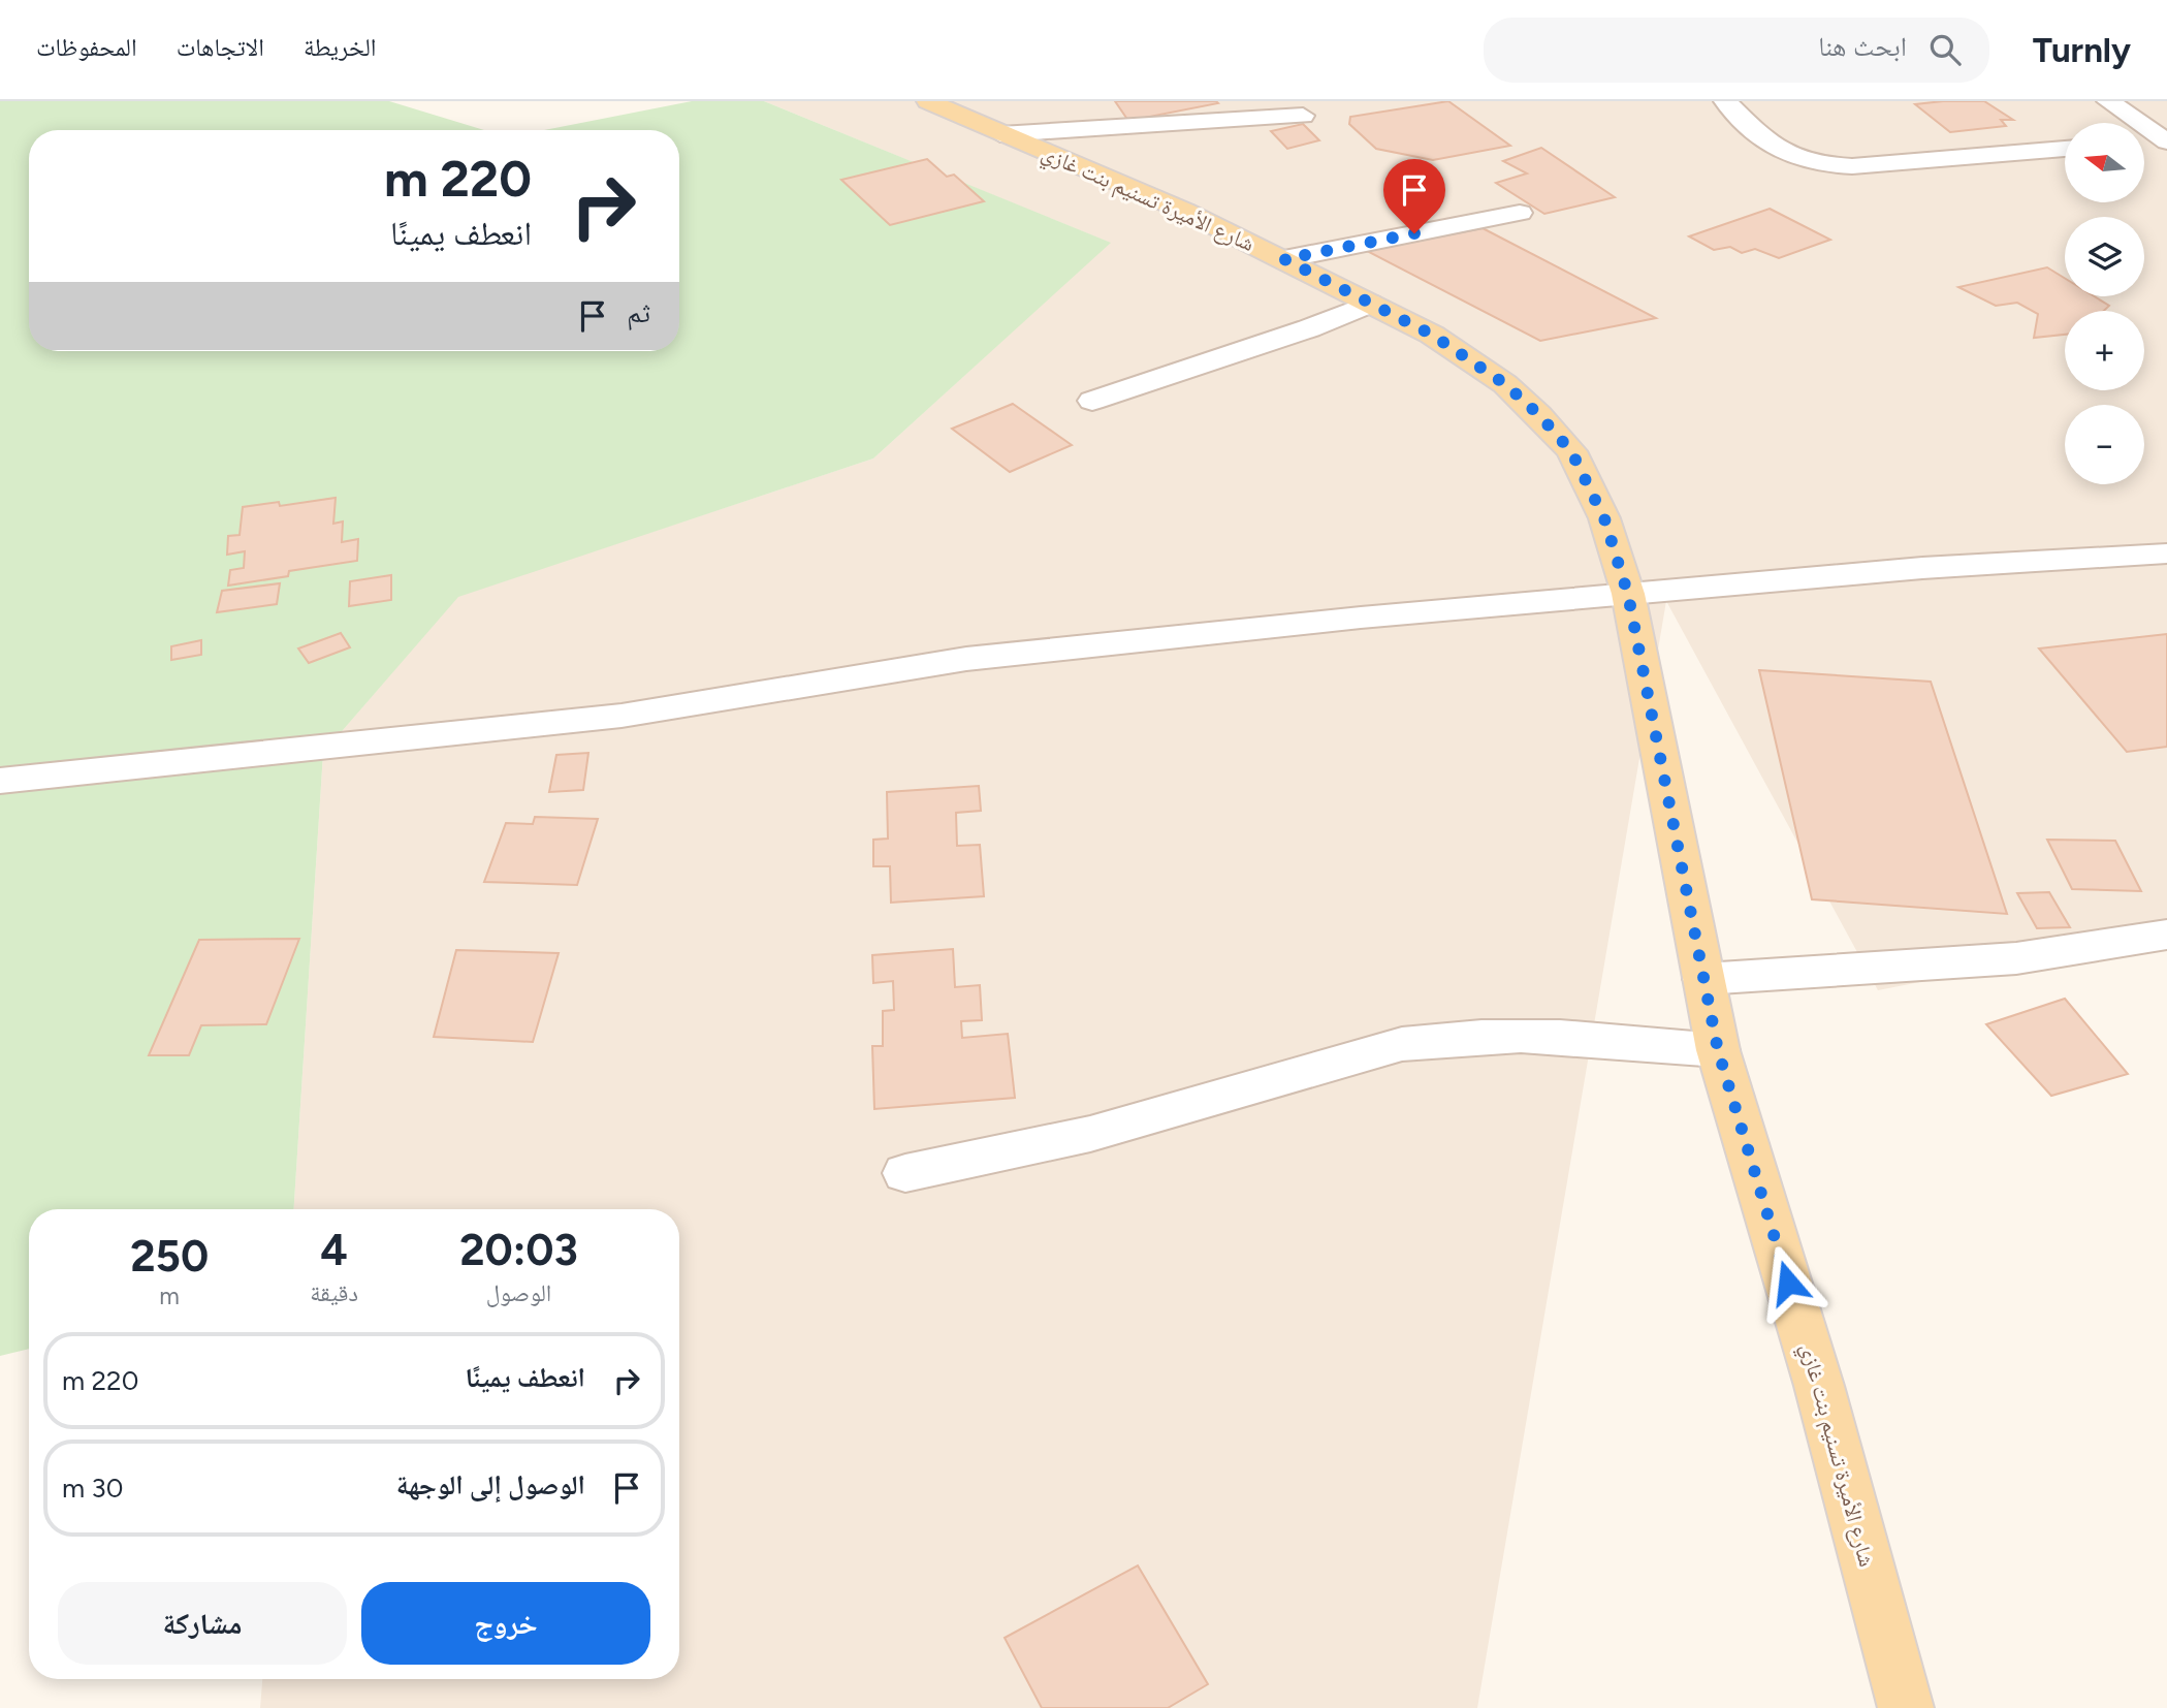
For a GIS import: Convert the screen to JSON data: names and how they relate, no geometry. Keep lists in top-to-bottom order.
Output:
{
  "streets": {
    "main road": ["شارع الأميرة تسنيم بنت غازي"]
  },
  "north": "left",
  "page": {
    "header": "Turnly",
    "search": "ابحث هنا",
    "nav": ["الخريطة", "الاتجاهات", "المحفوظات"],
    "map_buttons": ["+", "−"],
    "turn": ["220 m", "انعطف يمينًا"],
    "then": "ثم",
    "eta": [
      "20:03",
      "الوصول",
      "4",
      "دقيقة",
      "250",
      "m"
    ],
    "list": [
      {
        "name": "انعطف يمينًا",
        "value": "220 m"
      },
      {
        "name": "الوصول إلى الوجهة",
        "value": "30 m"
      }
    ],
    "buttons": ["خروج", "مشاركة"]
  }
}
